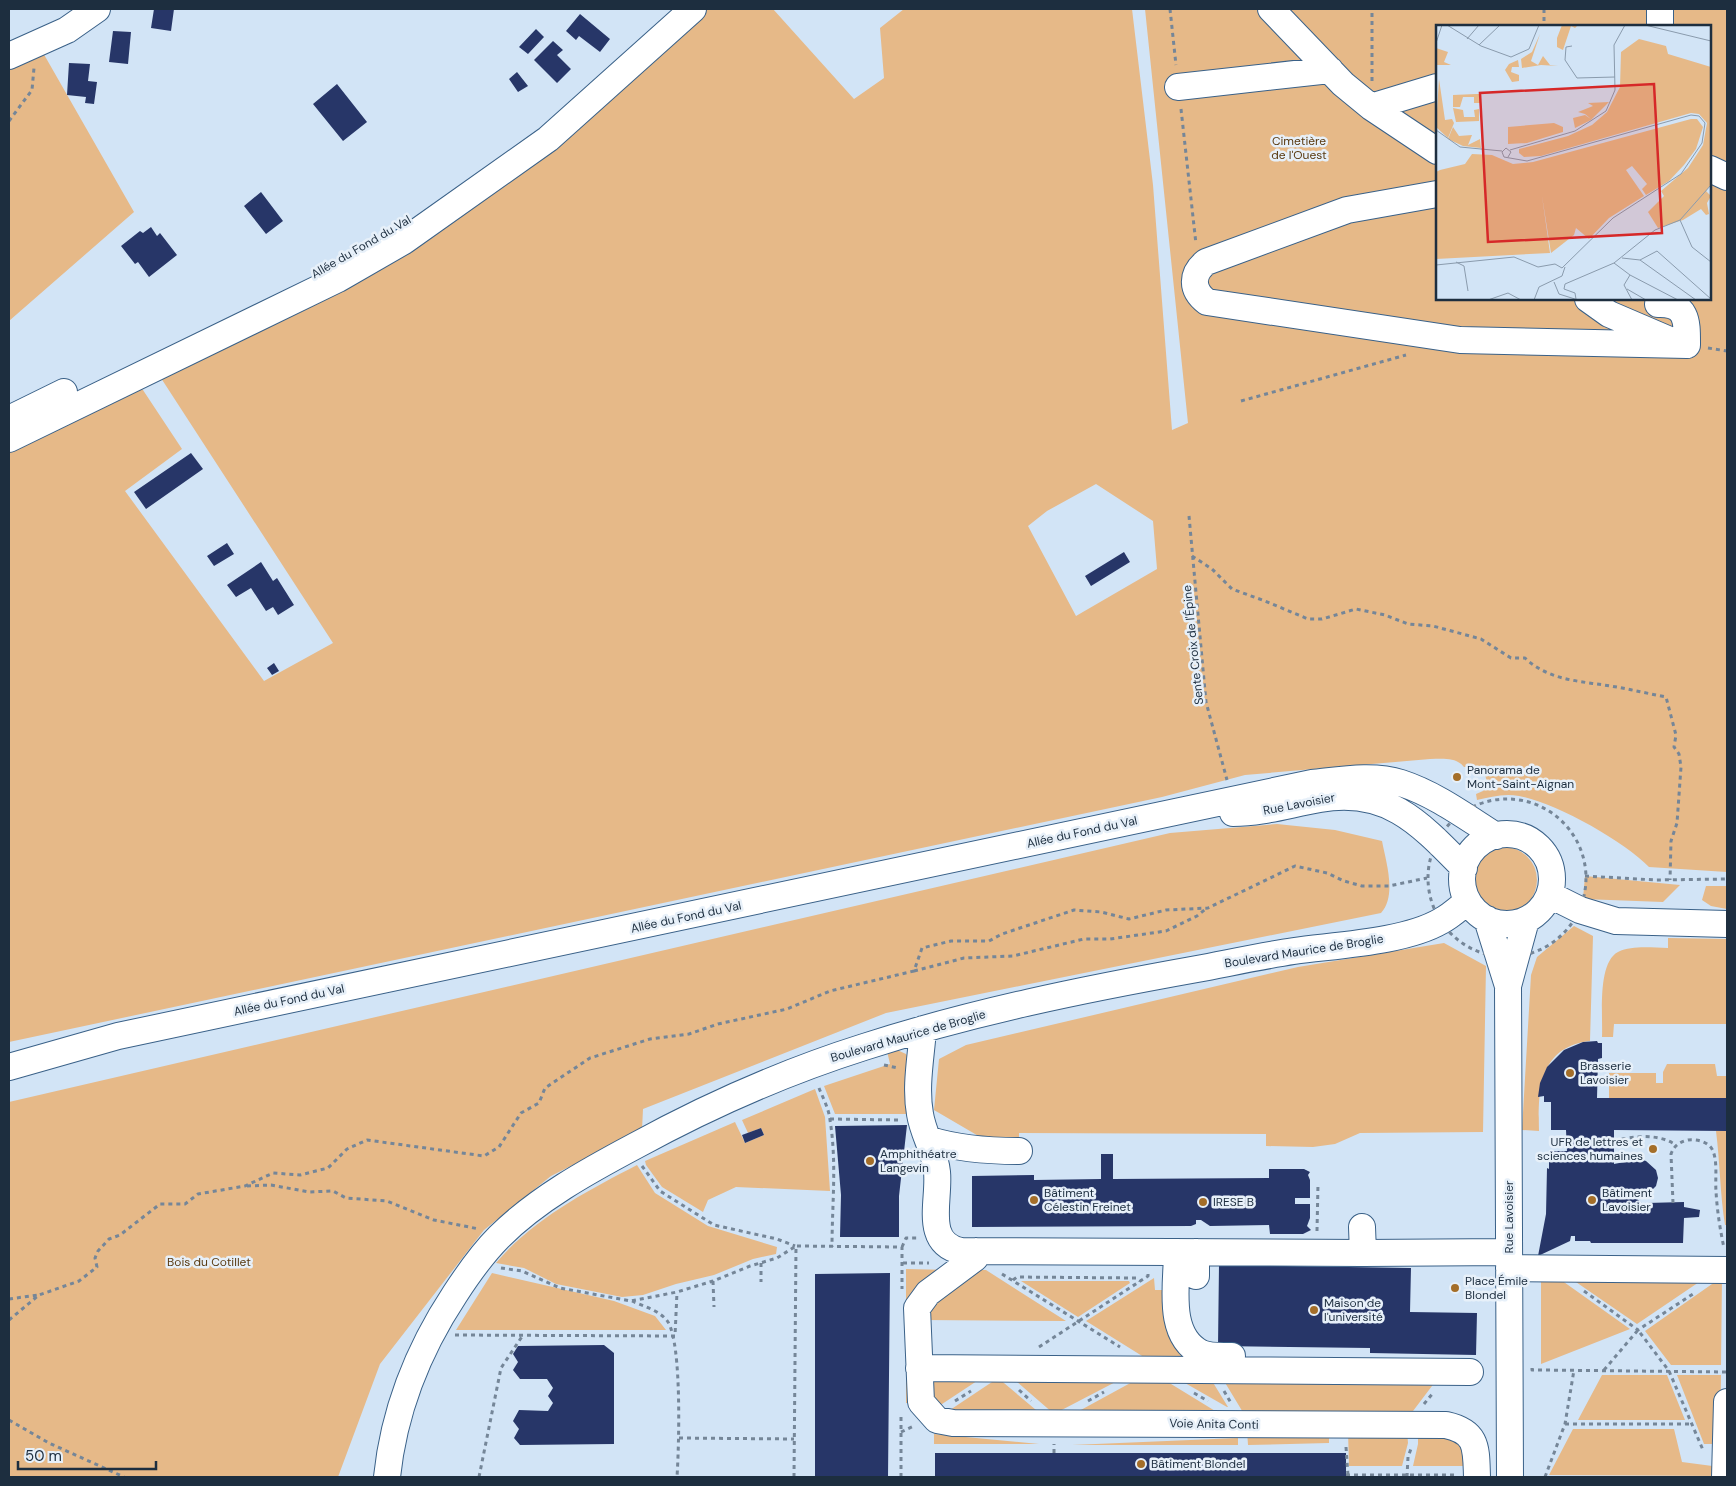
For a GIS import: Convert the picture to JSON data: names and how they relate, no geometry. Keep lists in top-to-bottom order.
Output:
{
  "streets": {
    "street": [
      "Allée du Fond du Val",
      "Rue Lavoisier",
      "Boulevard Maurice de Broglie",
      "Voie Anita Conti"
    ],
    "path": ["Sente Croix de l'Épine"]
  },
  "crossings": [
    ["Allée du Fond du Val", "Sente Croix de l'Épine"],
    ["Allée du Fond du Val", "Rue Lavoisier"],
    ["Allée du Fond du Val", "Boulevard Maurice de Broglie"],
    ["Rue Lavoisier", "Boulevard Maurice de Broglie"]
  ],
  "parks": ["Cimetière de l'Ouest", "Bois du Cotillet"],
  "places": [
    "Panorama de Mont-Saint-Aignan",
    "Brasserie Lavoisier",
    "UFR de lettres et sciences humaines",
    "Amphithéatre Langevin",
    "Bâtiment Célestin Freinet",
    "Bâtiment Lavoisier",
    "IRESE B",
    "Place Émile Blondel",
    "Maison de l'université",
    "Bâtiment Blondel"
  ],
  "scale_bar": "50 m"
}
